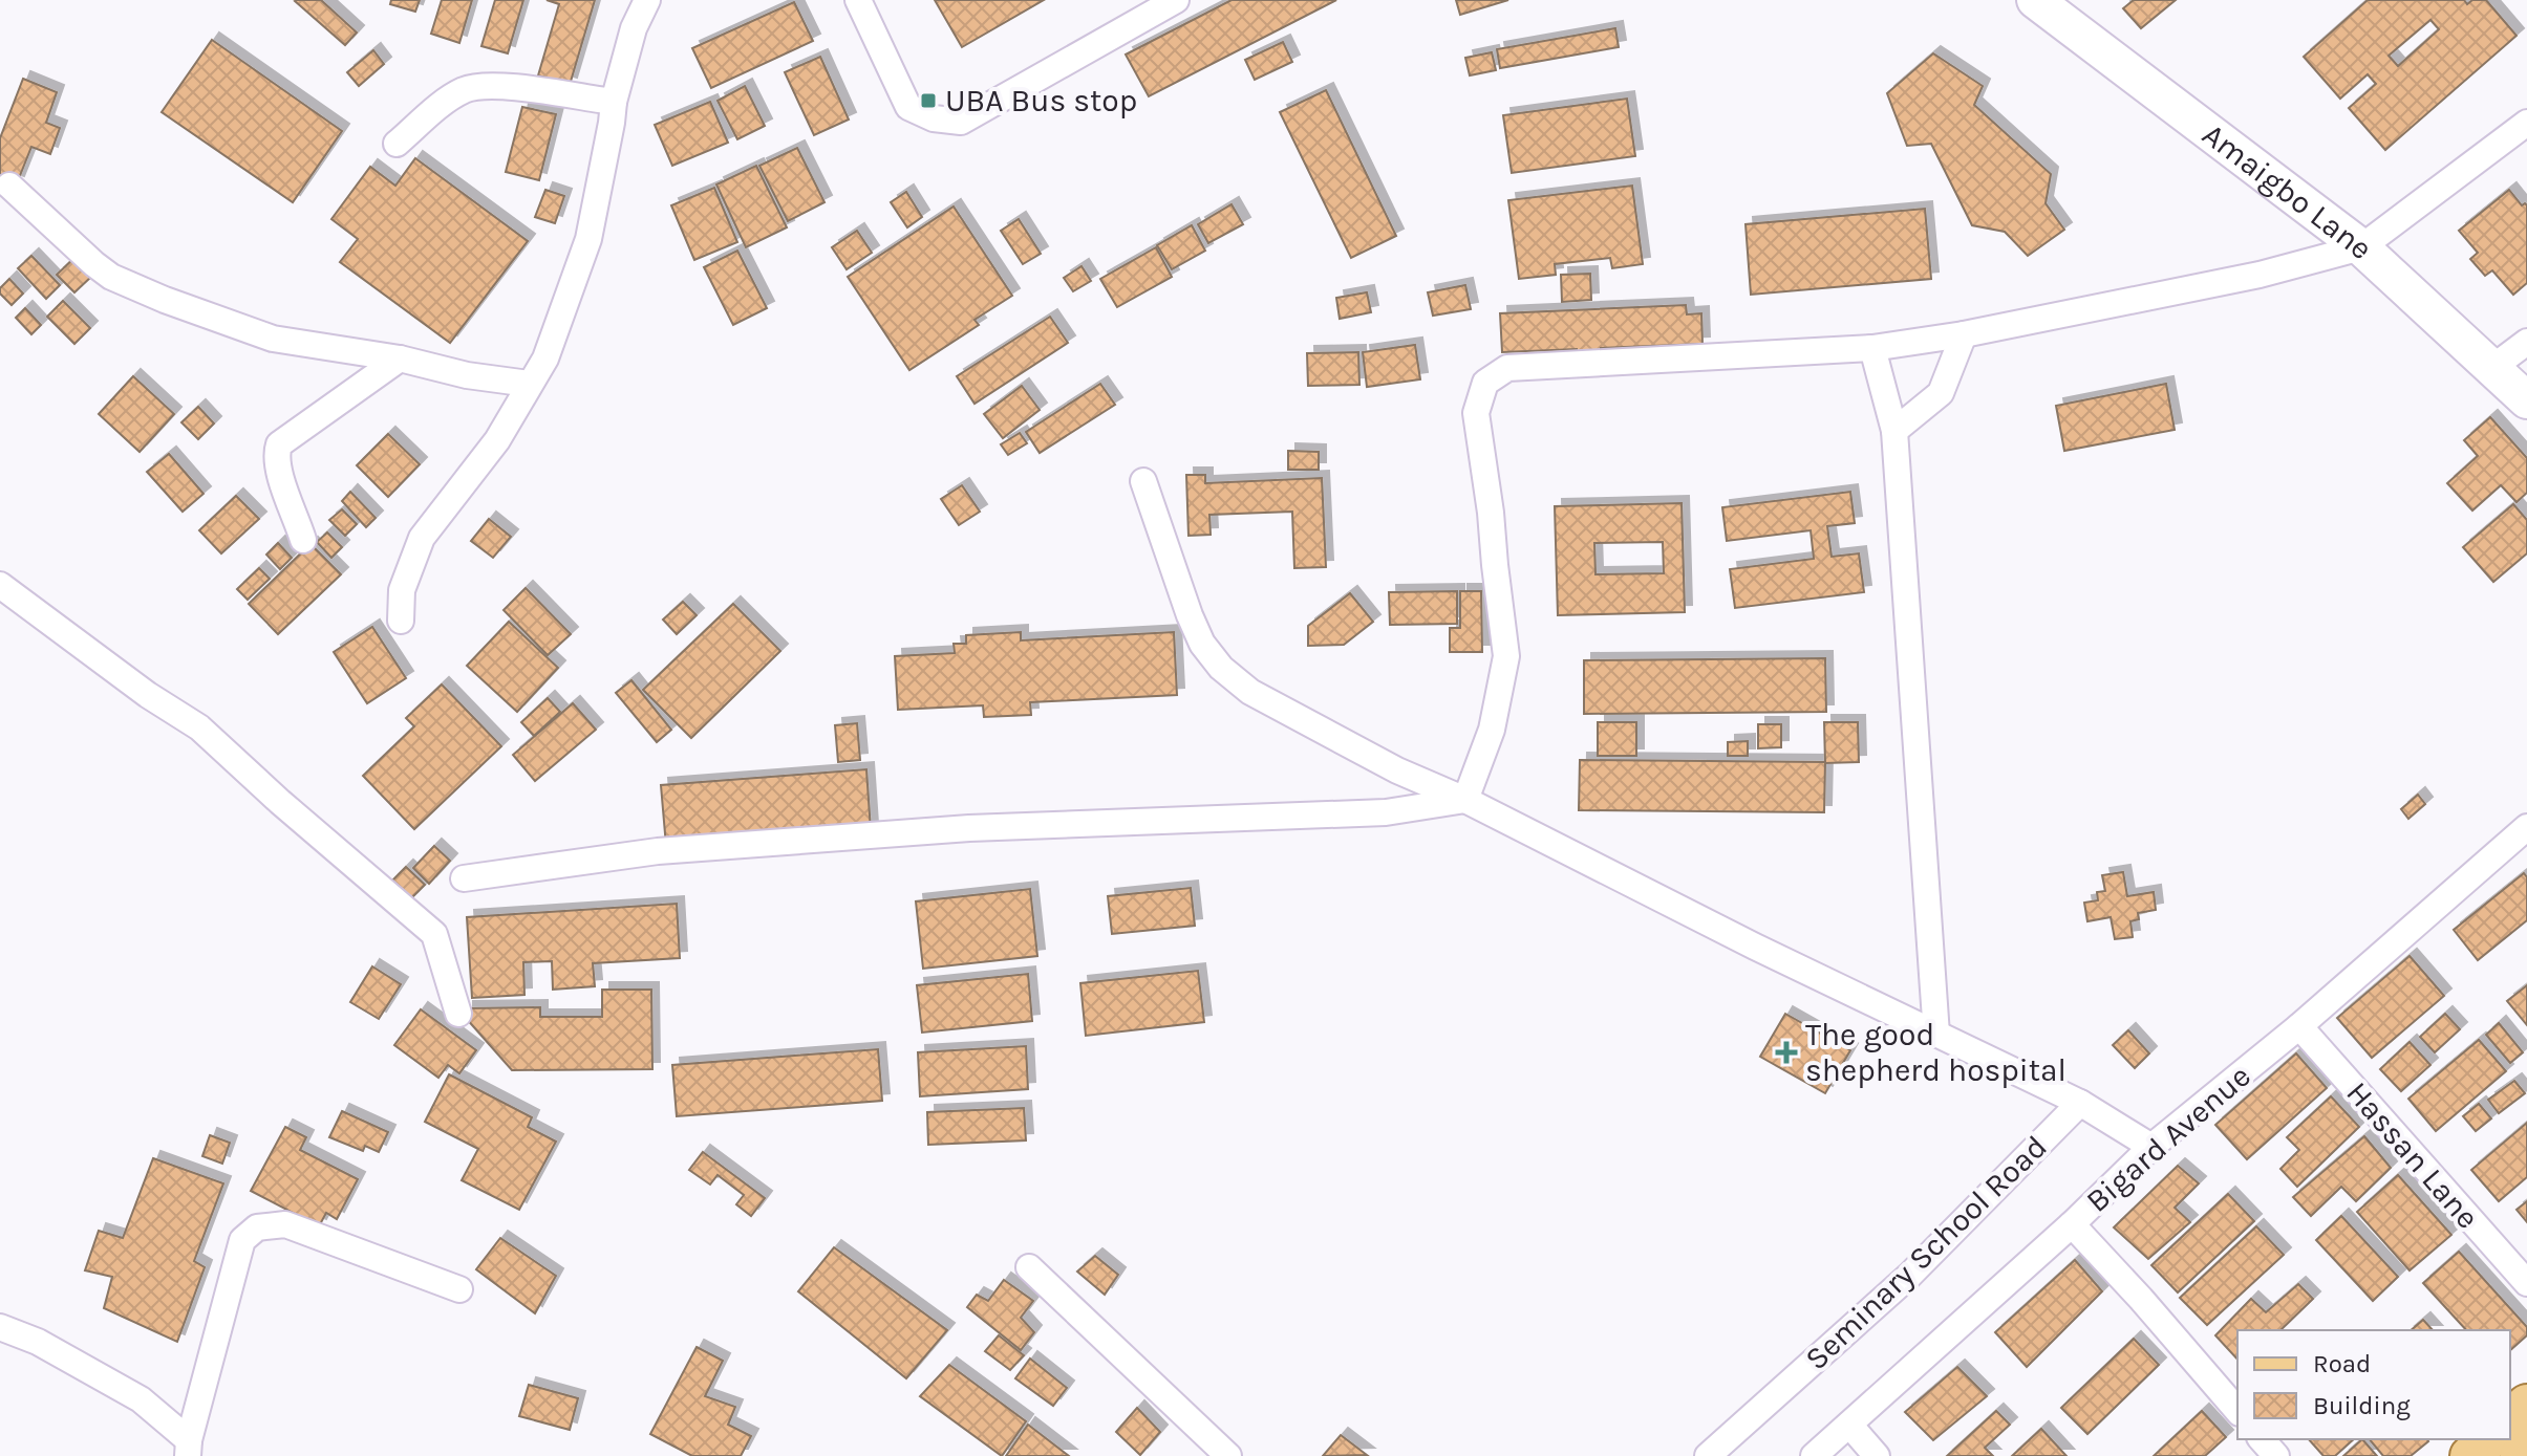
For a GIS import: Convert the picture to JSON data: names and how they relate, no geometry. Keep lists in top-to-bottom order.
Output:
{
  "streets": {
    "main road": ["Amaigbo Lane"],
    "street": ["Bigard Avenue", "Hassan Lane", "Seminary School Road"]
  },
  "crossings": [
    ["Bigard Avenue", "Hassan Lane"]
  ],
  "places": {
    "transit": ["UBA Bus stop"],
    "health": ["The good shepherd hospital"]
  },
  "legend": ["Road", "Building"]
}
